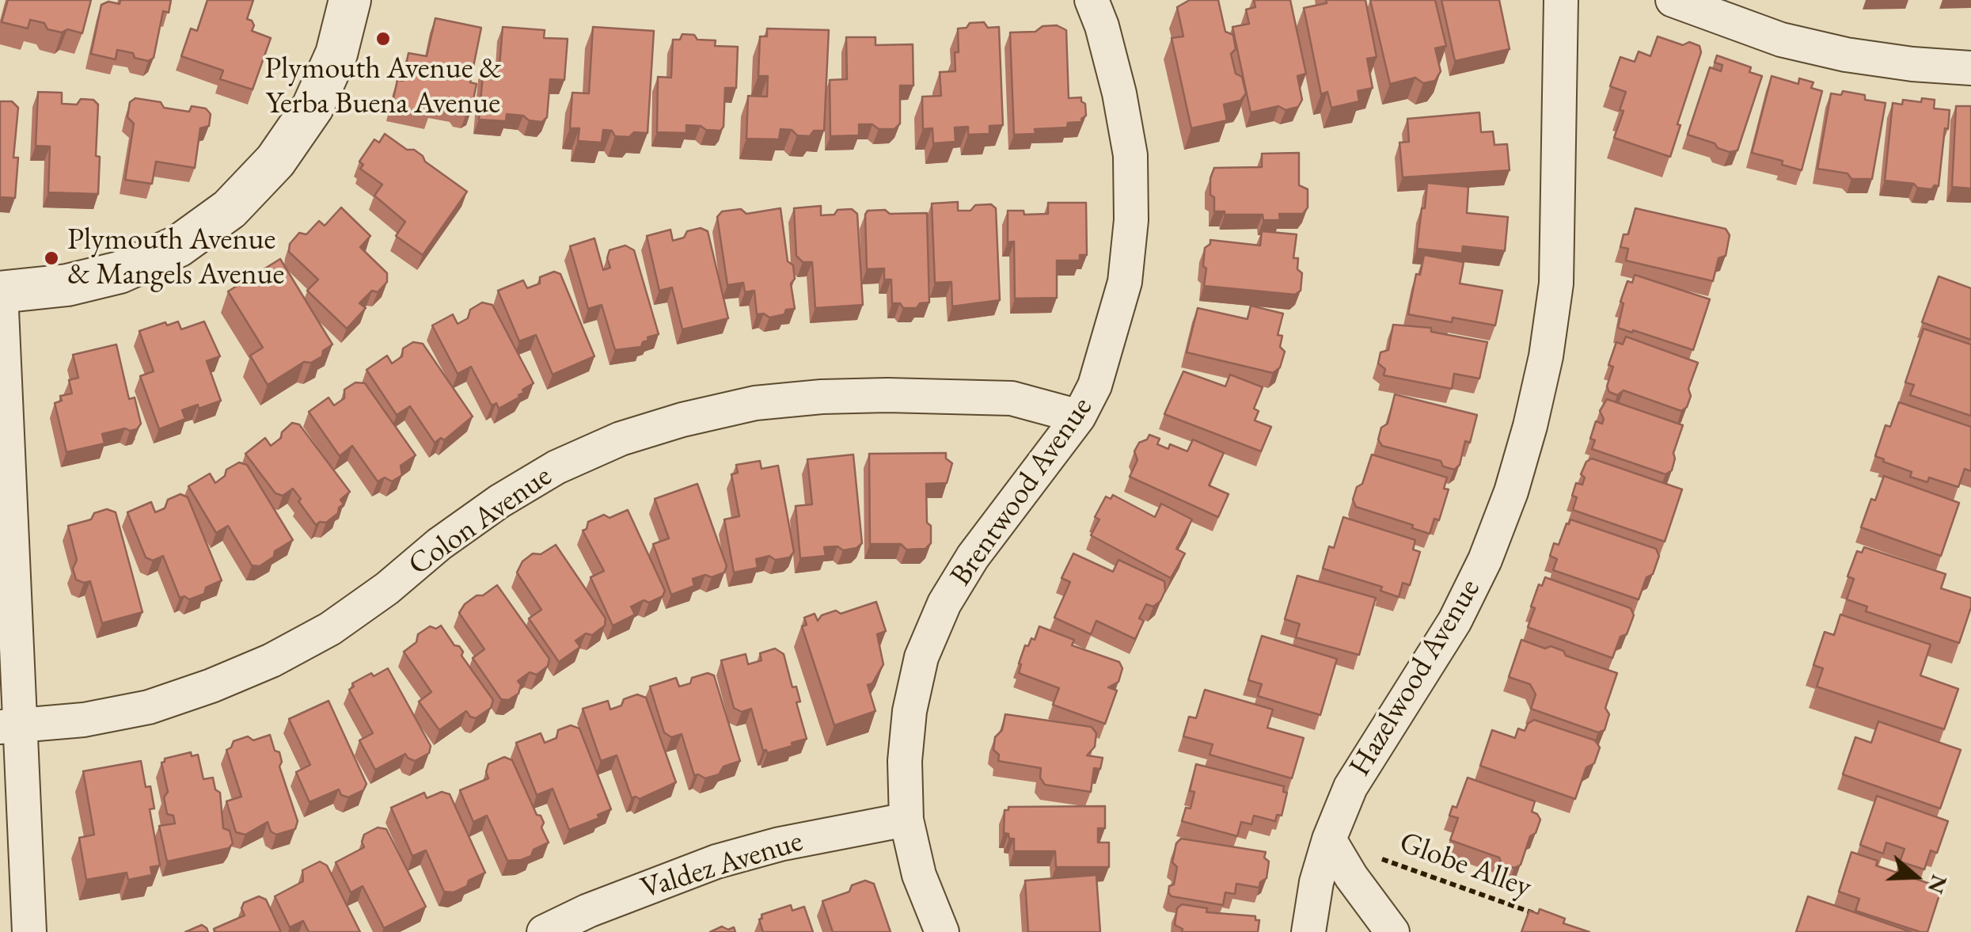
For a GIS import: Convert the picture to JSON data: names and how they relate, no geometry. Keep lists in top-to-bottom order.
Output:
{
  "streets": {
    "street": [
      "Brentwood Avenue",
      "Colon Avenue",
      "Hazelwood Avenue",
      "Valdez Avenue"
    ],
    "path": ["Globe Alley"]
  },
  "crossings": [
    ["Brentwood Avenue", "Colon Avenue"],
    ["Brentwood Avenue", "Valdez Avenue"],
    ["Hazelwood Avenue", "Globe Alley"]
  ],
  "places": ["Plymouth Avenue & Yerba Buena Avenue", "Plymouth Avenue & Mangels Avenue"],
  "north": "right"
}
